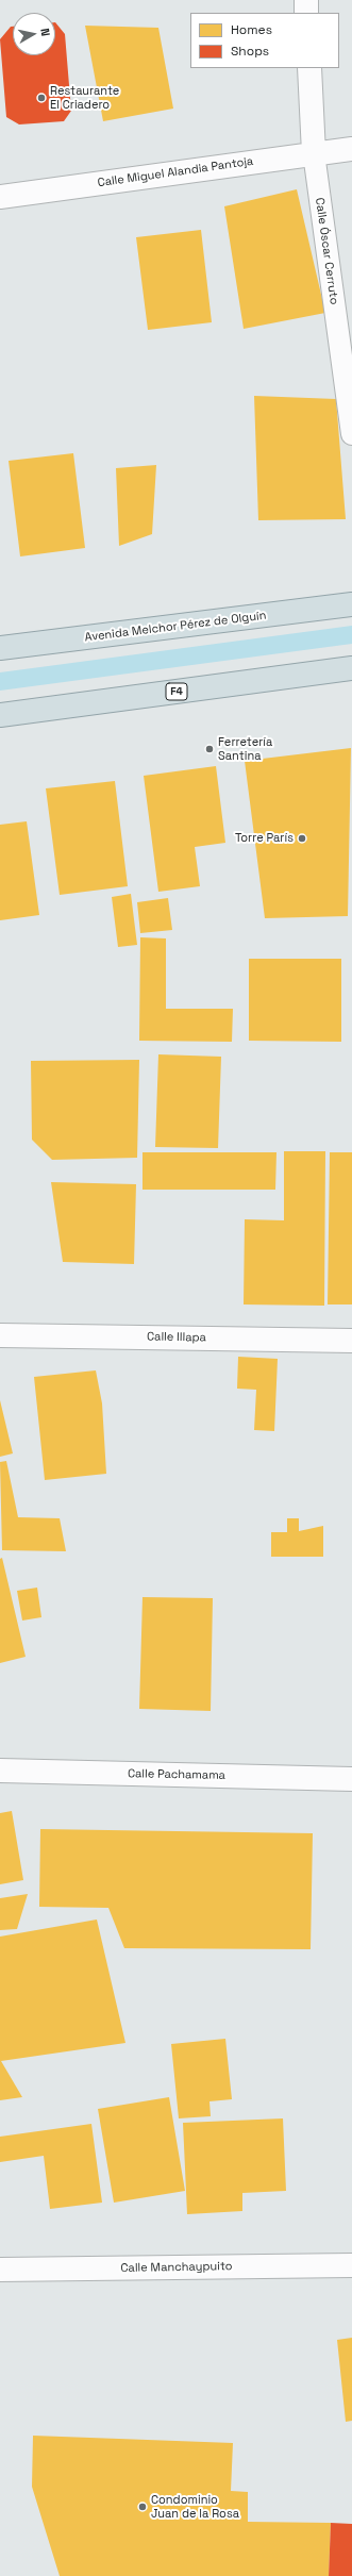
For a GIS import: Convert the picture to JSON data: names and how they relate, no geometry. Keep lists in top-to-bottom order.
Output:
{
  "streets": {
    "highway": ["Avenida Melchor Pérez de Olguín", "F4"],
    "street": [
      "Calle Miguel Alandia Pantoja",
      "Calle Óscar Cerruto",
      "Calle Illapa",
      "Calle Pachamama",
      "Calle Manchaypuito"
    ]
  },
  "crossings": [
    ["Calle Miguel Alandia Pantoja", "Calle Óscar Cerruto"]
  ],
  "places": [
    "Restaurante El Criadero",
    "Ferretería Santina",
    "Torre París",
    "Condominio Juan de la Rosa"
  ],
  "legend": ["Homes", "Shops"],
  "north": "right"
}
